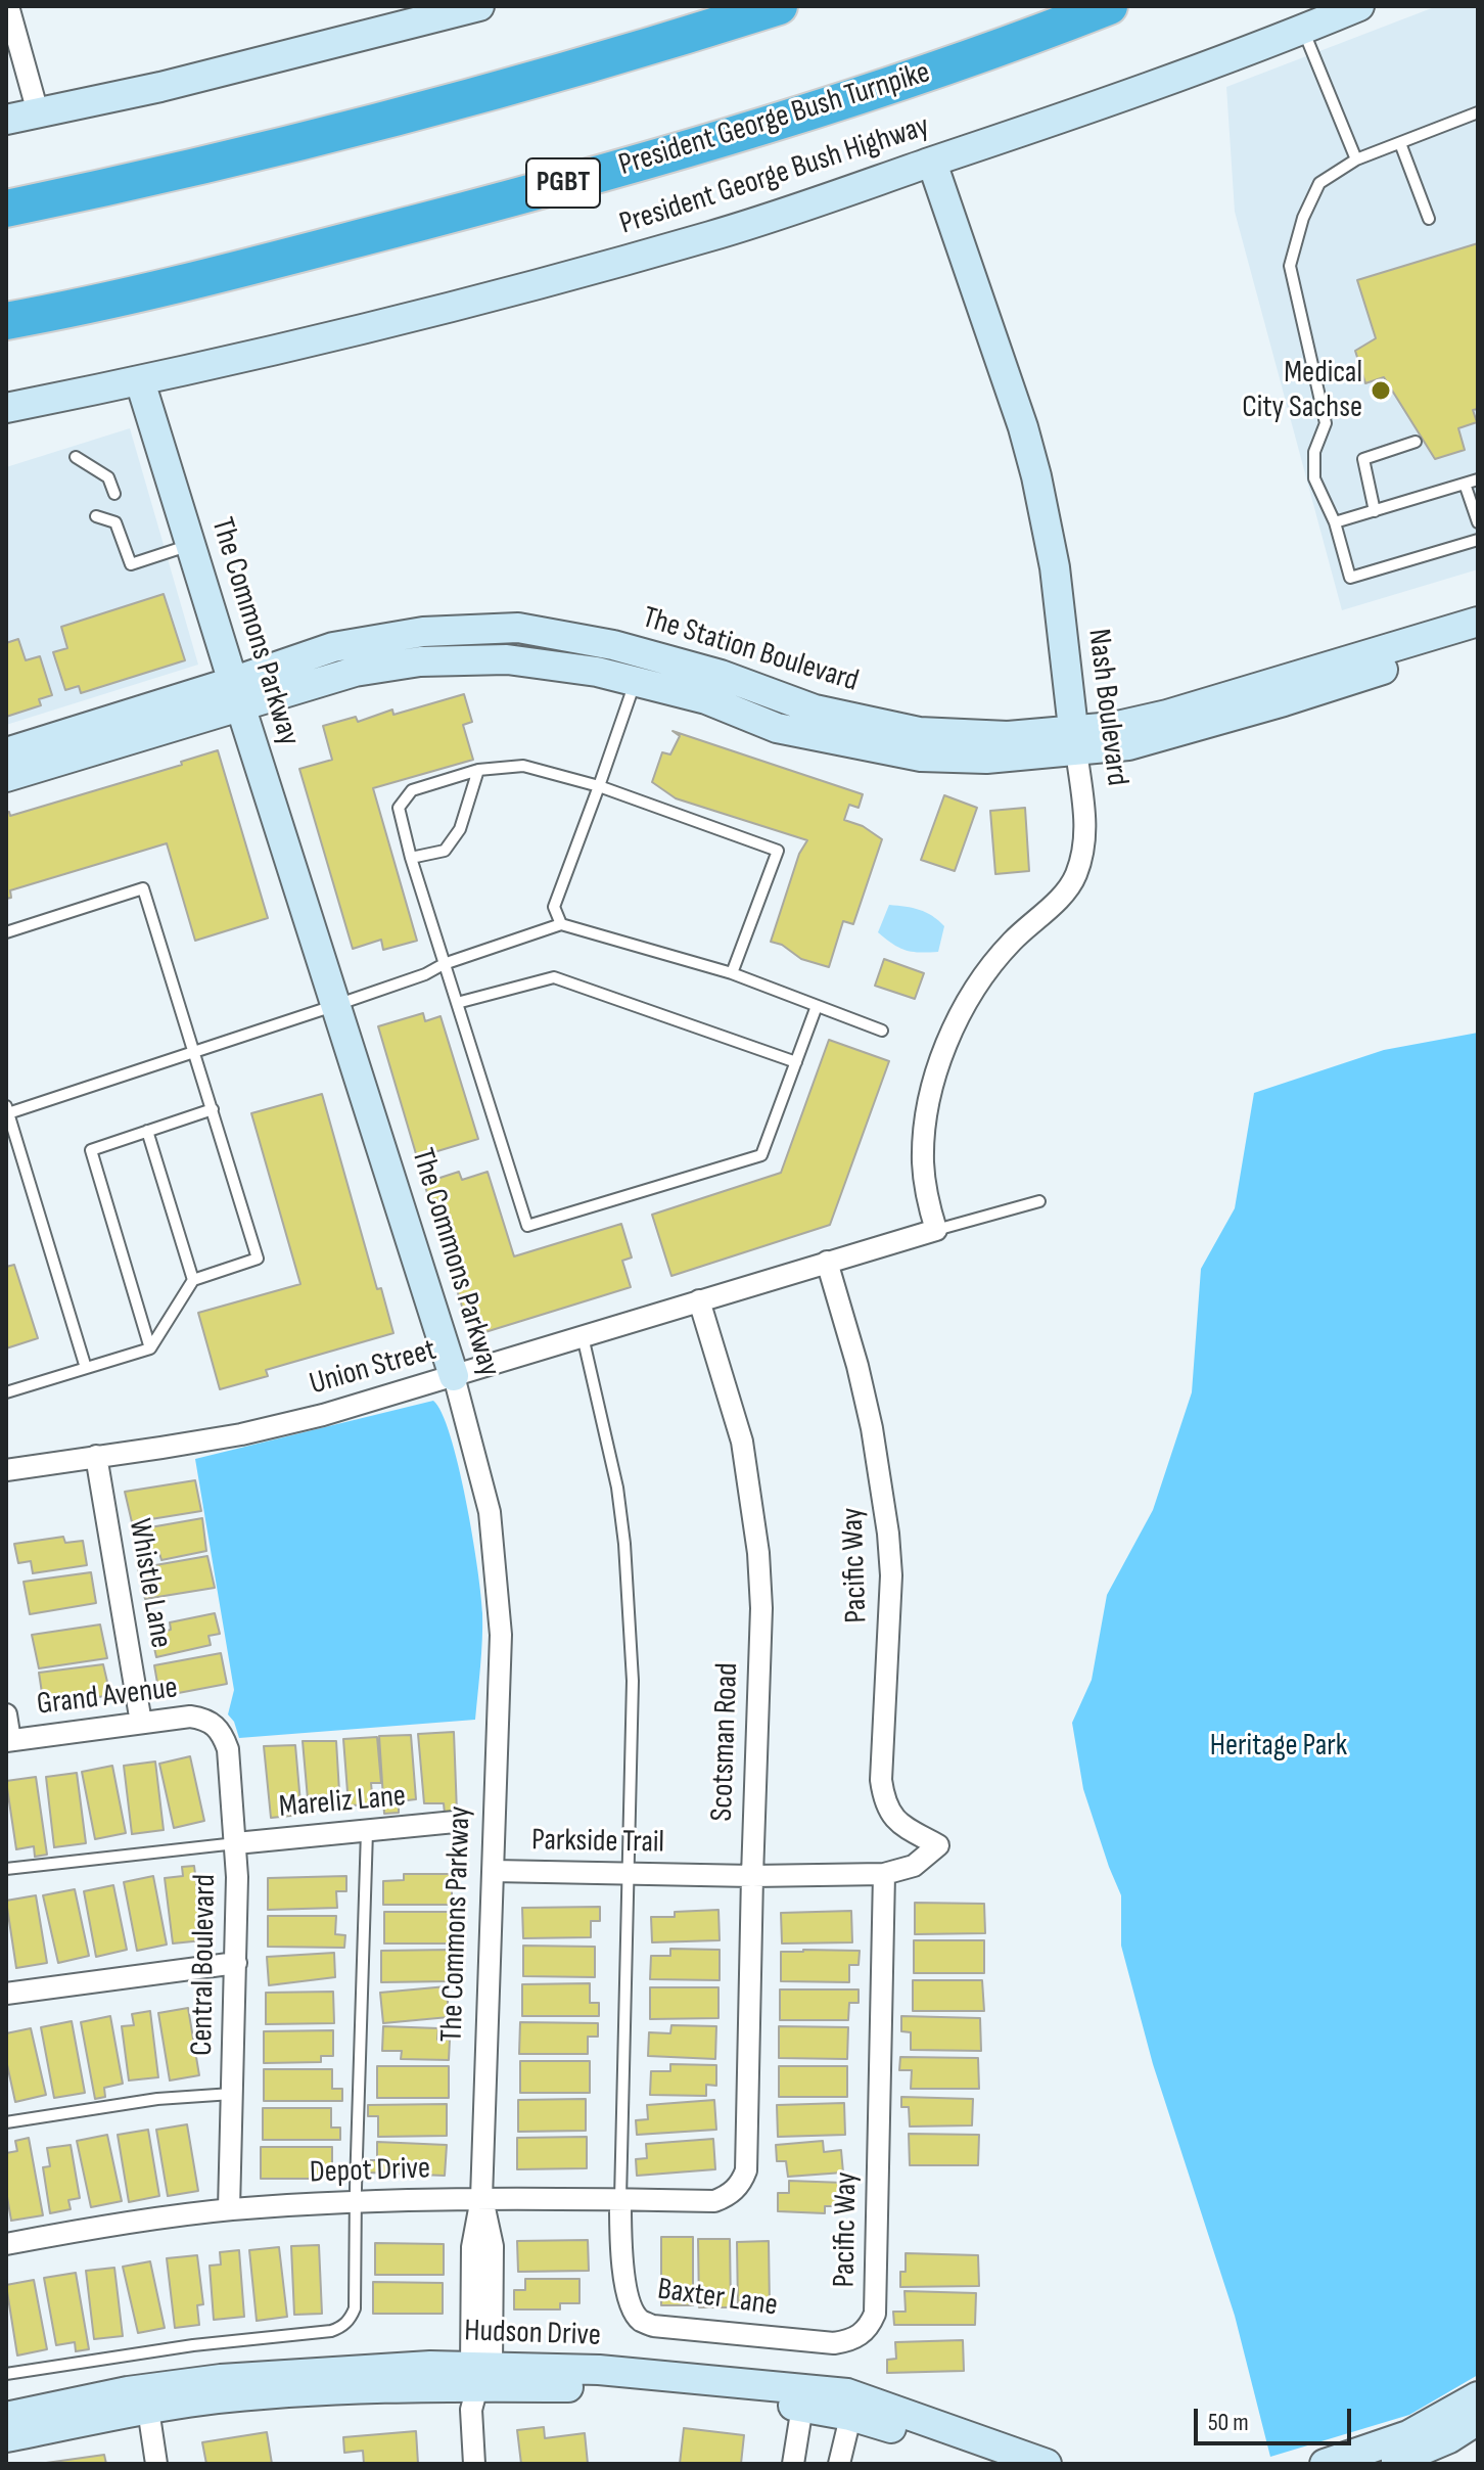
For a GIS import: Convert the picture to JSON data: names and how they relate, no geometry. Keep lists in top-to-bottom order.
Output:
{
  "streets": {
    "highway": ["President George Bush Turnpike", "PGBT"],
    "street": [
      "President George Bush Highway",
      "The Commons Parkway",
      "The Station Boulevard",
      "Nash Boulevard",
      "Union Street",
      "Pacific Way",
      "Whistle Lane",
      "Grand Avenue",
      "Scotsman Road",
      "Mareliz Lane",
      "Parkside Trail",
      "Central Boulevard",
      "Depot Drive",
      "Baxter Lane",
      "Hudson Drive"
    ]
  },
  "crossings": [
    ["President George Bush Highway", "The Commons Parkway"],
    ["President George Bush Highway", "Nash Boulevard"],
    ["The Commons Parkway", "The Station Boulevard"],
    ["The Commons Parkway", "Union Street"],
    ["The Commons Parkway", "Parkside Trail"],
    ["The Commons Parkway", "Depot Drive"],
    ["The Commons Parkway", "Hudson Drive"],
    ["The Station Boulevard", "Nash Boulevard"],
    ["Nash Boulevard", "Union Street"],
    ["Union Street", "Pacific Way"],
    ["Union Street", "Whistle Lane"],
    ["Union Street", "Scotsman Road"],
    ["Pacific Way", "Parkside Trail"],
    ["Pacific Way", "Baxter Lane"],
    ["Whistle Lane", "Grand Avenue"],
    ["Grand Avenue", "Central Boulevard"],
    ["Scotsman Road", "Parkside Trail"],
    ["Scotsman Road", "Depot Drive"],
    ["Mareliz Lane", "Central Boulevard"],
    ["Central Boulevard", "Depot Drive"],
    ["Depot Drive", "Baxter Lane"]
  ],
  "parks": ["Heritage Park"],
  "places": ["Medical City Sachse"],
  "scale_bar": "50 m"
}
